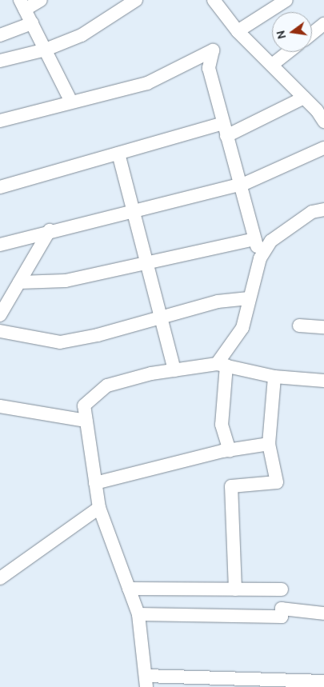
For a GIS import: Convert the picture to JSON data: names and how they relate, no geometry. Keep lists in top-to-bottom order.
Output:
{
  "north": "left"
}
